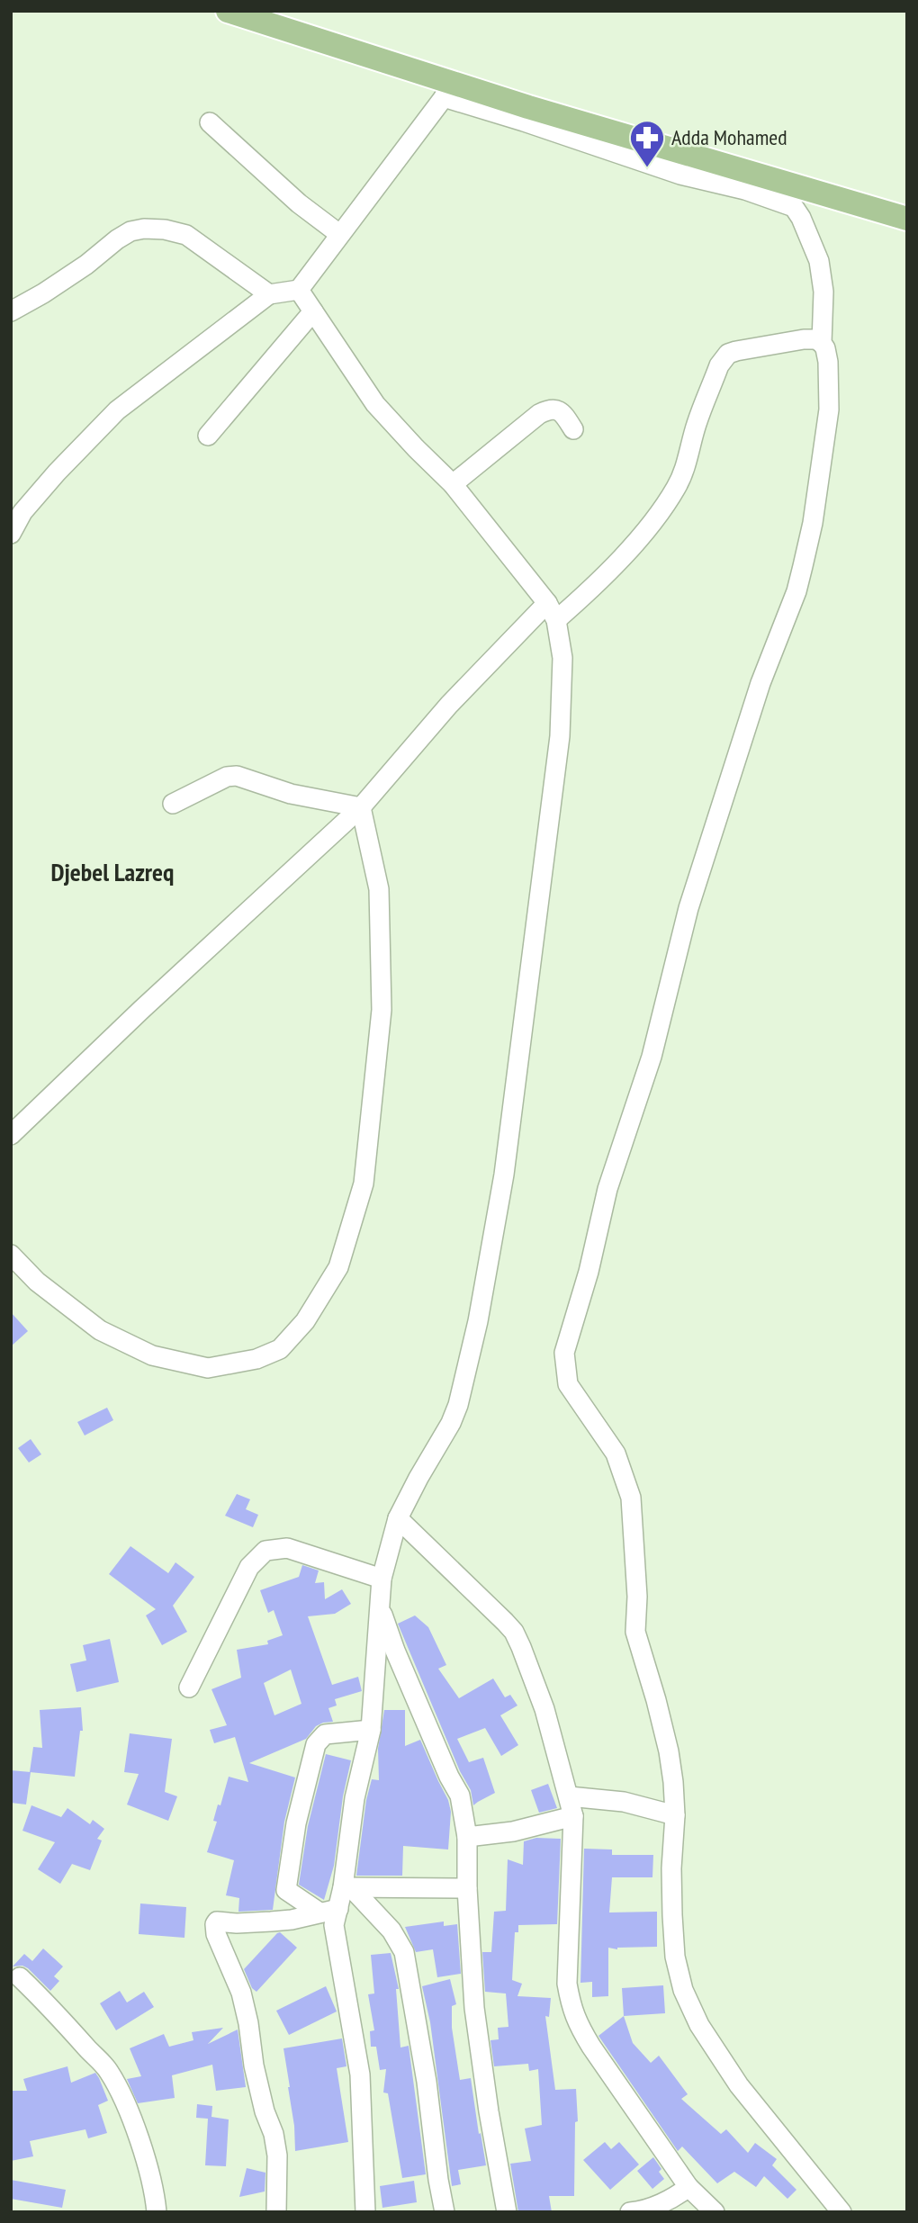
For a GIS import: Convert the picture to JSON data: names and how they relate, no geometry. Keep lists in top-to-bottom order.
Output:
{
  "districts": ["Djebel Lazreq"],
  "places": {
    "pharmacy": ["Adda Mohamed"]
  }
}
